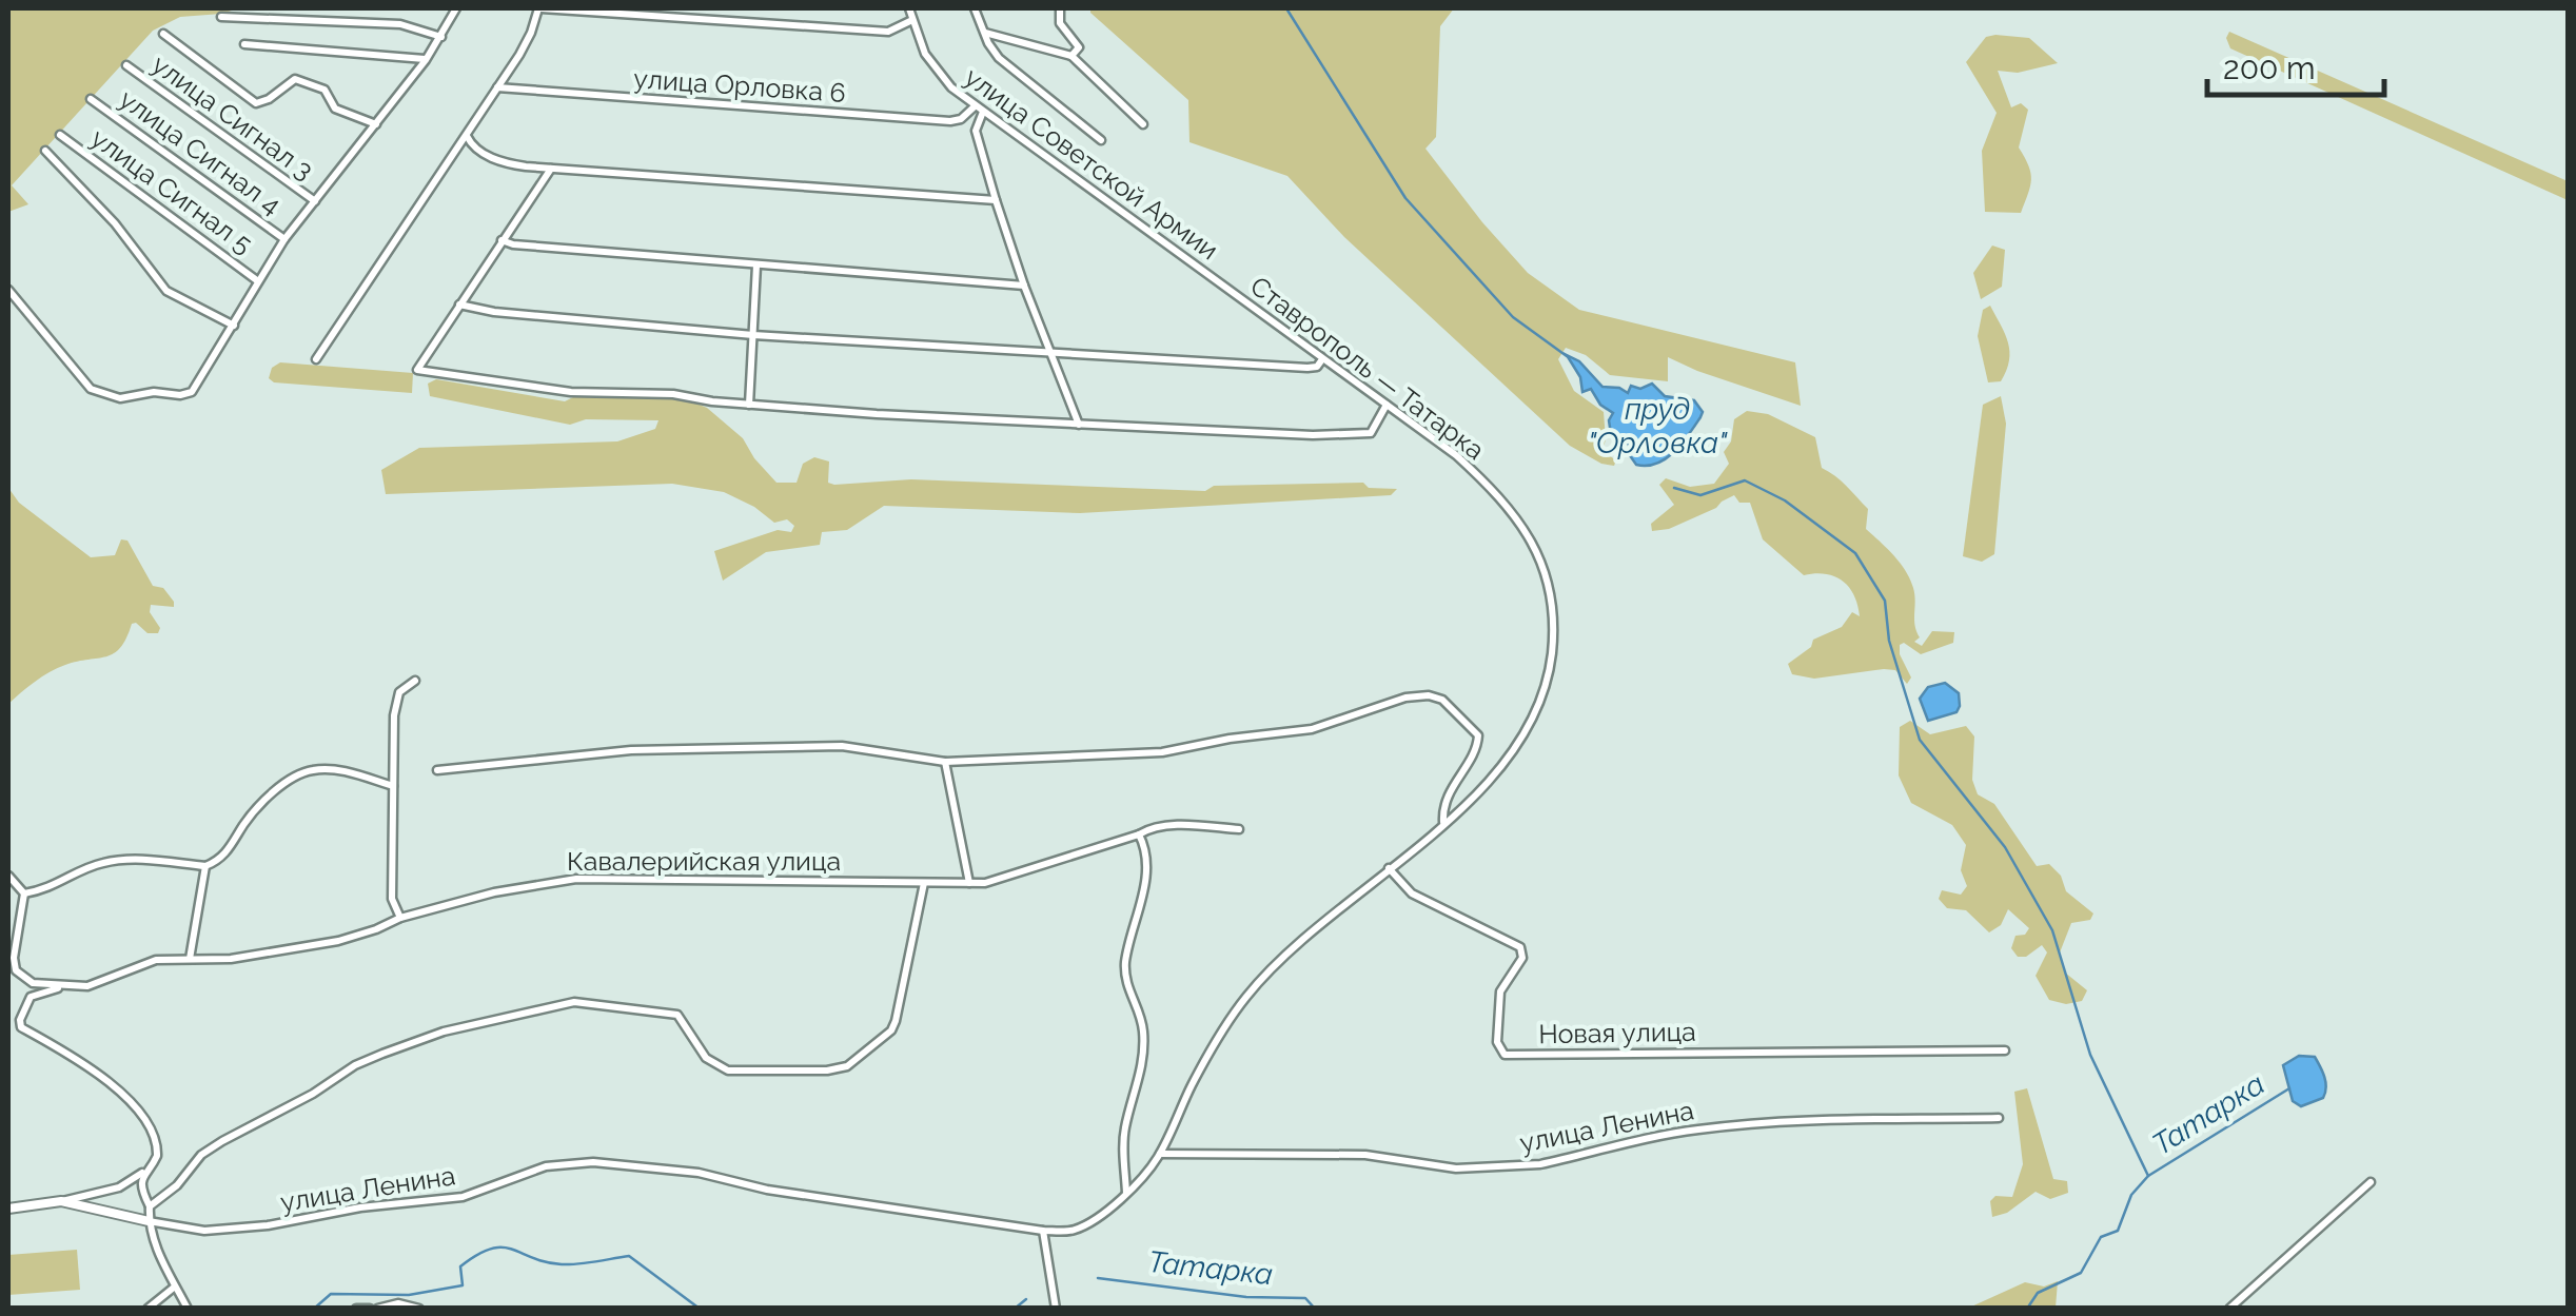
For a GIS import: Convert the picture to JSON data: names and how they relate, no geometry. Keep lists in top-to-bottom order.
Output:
{
  "streets": {
    "street": [
      "улица Орловка 6",
      "улица Сигнал 3",
      "улица Сигнал 4",
      "улица Советской Армии",
      "улица Сигнал 5",
      "Ставрополь — Татарка",
      "Кавалерийская улица",
      "Новая улица",
      "улица Ленина"
    ]
  },
  "crossings": [
    ["улица Советской Армии", "Ставрополь — Татарка"],
    ["Ставрополь — Татарка", "Новая улица"],
    ["Ставрополь — Татарка", "улица Ленина"]
  ],
  "water": ["пруд \"Орловка\"", "Татарка"],
  "scale_bar": "200 m"
}
